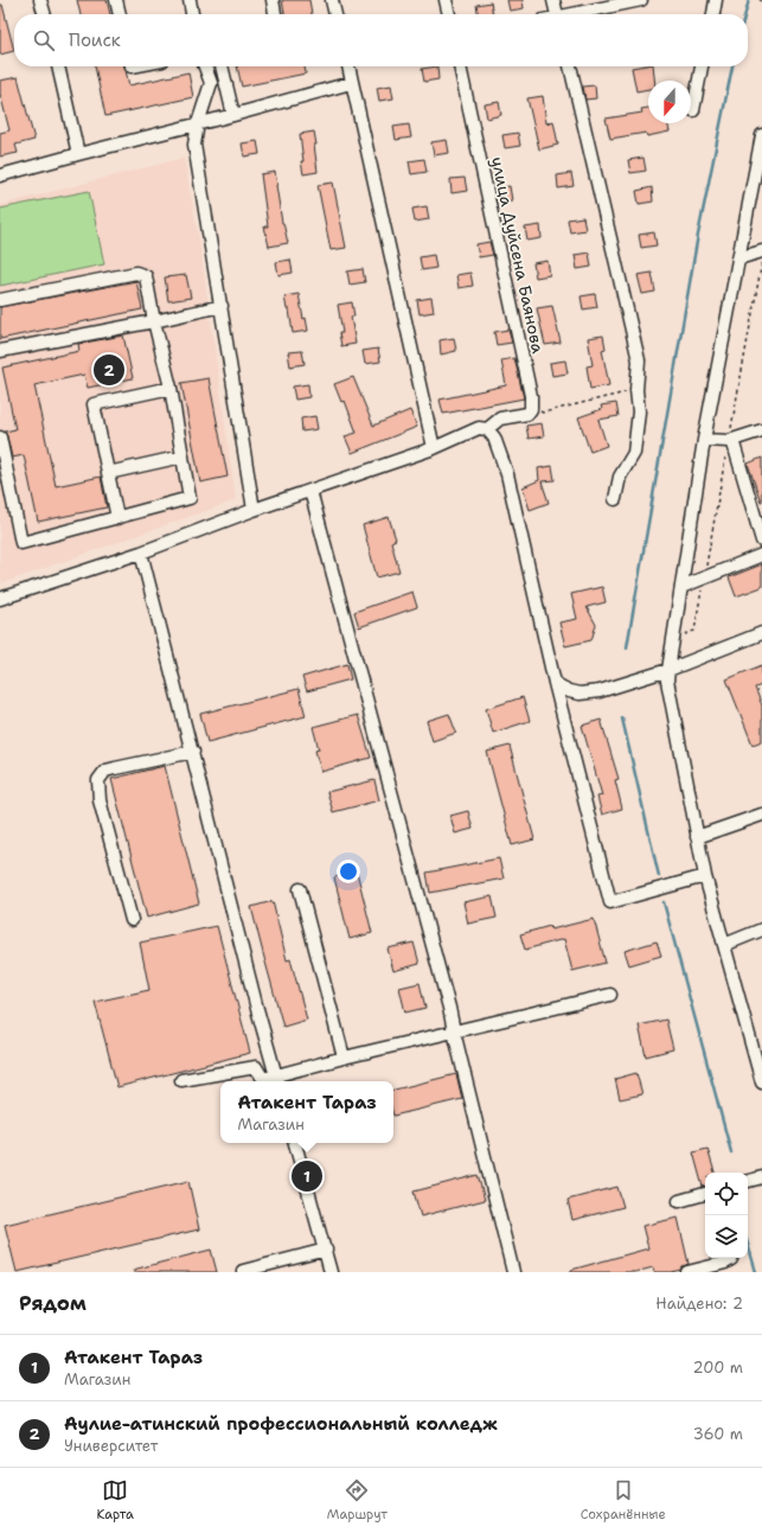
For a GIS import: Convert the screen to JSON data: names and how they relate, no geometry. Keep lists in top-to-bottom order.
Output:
{
  "streets": {
    "street": ["улица Дуйсена Баянова"]
  },
  "north": "bottom",
  "page": {
    "search": "Поиск",
    "pins": ["2", "1"],
    "popup": ["Атакент Тараз", "Магазин"],
    "heading": ["Рядом", "Найдено: 2"],
    "list": [
      {
        "mark": "1",
        "name": "Атакент Тараз",
        "note": "Магазин",
        "value": "200 m"
      },
      {
        "mark": "2",
        "name": "Аулие-атинский профессиональный колледж",
        "note": "Университет",
        "value": "360 m"
      }
    ],
    "nav": ["Карта", "Маршрут", "Сохранённые"]
  }
}
